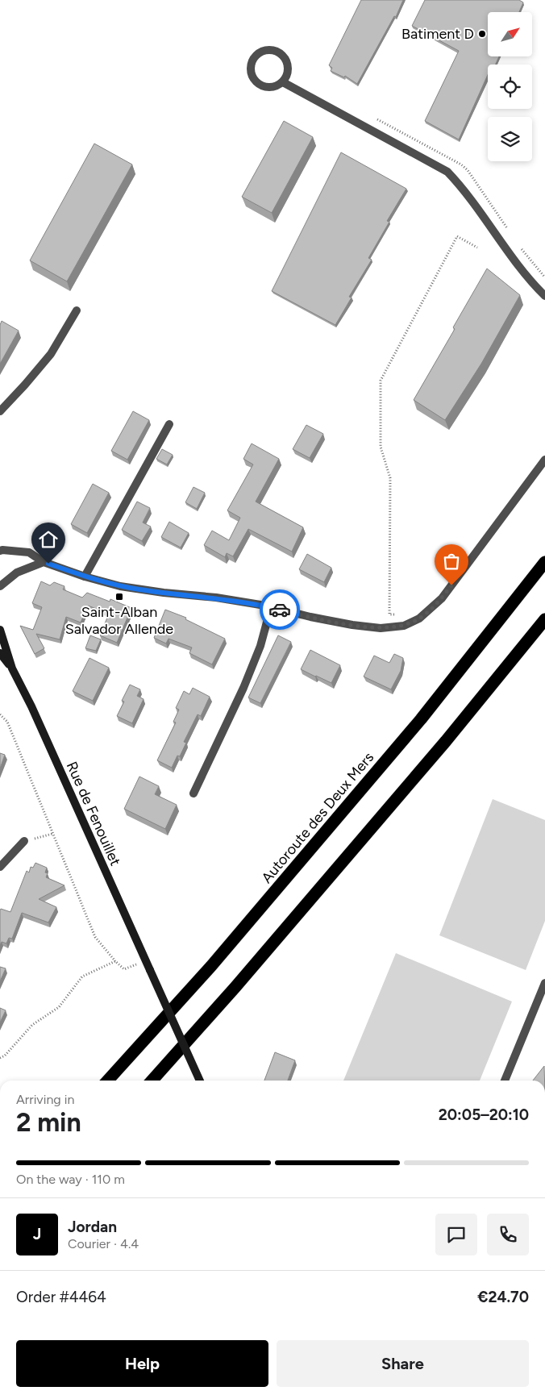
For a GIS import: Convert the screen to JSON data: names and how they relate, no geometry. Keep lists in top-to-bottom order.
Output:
{
  "streets": {
    "highway": ["Autoroute des Deux Mers"],
    "main road": ["Rue de Fenouillet"]
  },
  "places": {
    "other": ["Batiment D"],
    "transit": ["Saint-Alban Salvador Allende"]
  },
  "north": "top right",
  "page": {
    "heading": ["2 min", "Arriving in", "20:05–20:10"],
    "panel": [
      "Jordan",
      "Courier · 4.4",
      "Order #4464",
      "€24.70"
    ],
    "bar": "On the way · 110 m",
    "round": "J",
    "buttons": ["Help", "Share"]
  }
}
